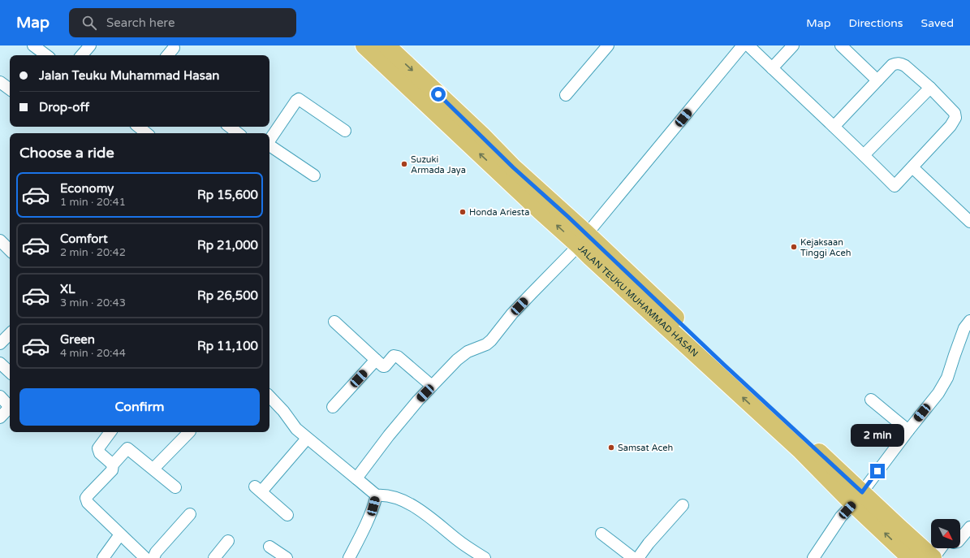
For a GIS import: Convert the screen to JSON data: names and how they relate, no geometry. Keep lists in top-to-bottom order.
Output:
{
  "streets": {
    "highway": ["JALAN TEUKU MUHAMMAD HASAN"]
  },
  "places": [
    "Suzuki Armada Jaya",
    "Honda Ariesta",
    "Kejaksaan Tinggi Aceh",
    "Samsat Aceh"
  ],
  "north": "bottom right",
  "page": {
    "header": "Map",
    "search": "Search here",
    "nav": ["Map", "Directions", "Saved"],
    "banner": ["Jalan Teuku Muhammad Hasan", "Drop-off"],
    "heading": "Choose a ride",
    "list": [
      {
        "name": "Economy",
        "note": "1 min · 20:41",
        "value": "Rp 15,600"
      },
      {
        "name": "Comfort",
        "note": "2 min · 20:42",
        "value": "Rp 21,000"
      },
      {
        "name": "XL",
        "note": "3 min · 20:43",
        "value": "Rp 26,500"
      },
      {
        "name": "Green",
        "note": "4 min · 20:44",
        "value": "Rp 11,100"
      }
    ],
    "buttons": "Confirm",
    "bubble": "2 min"
  }
}
